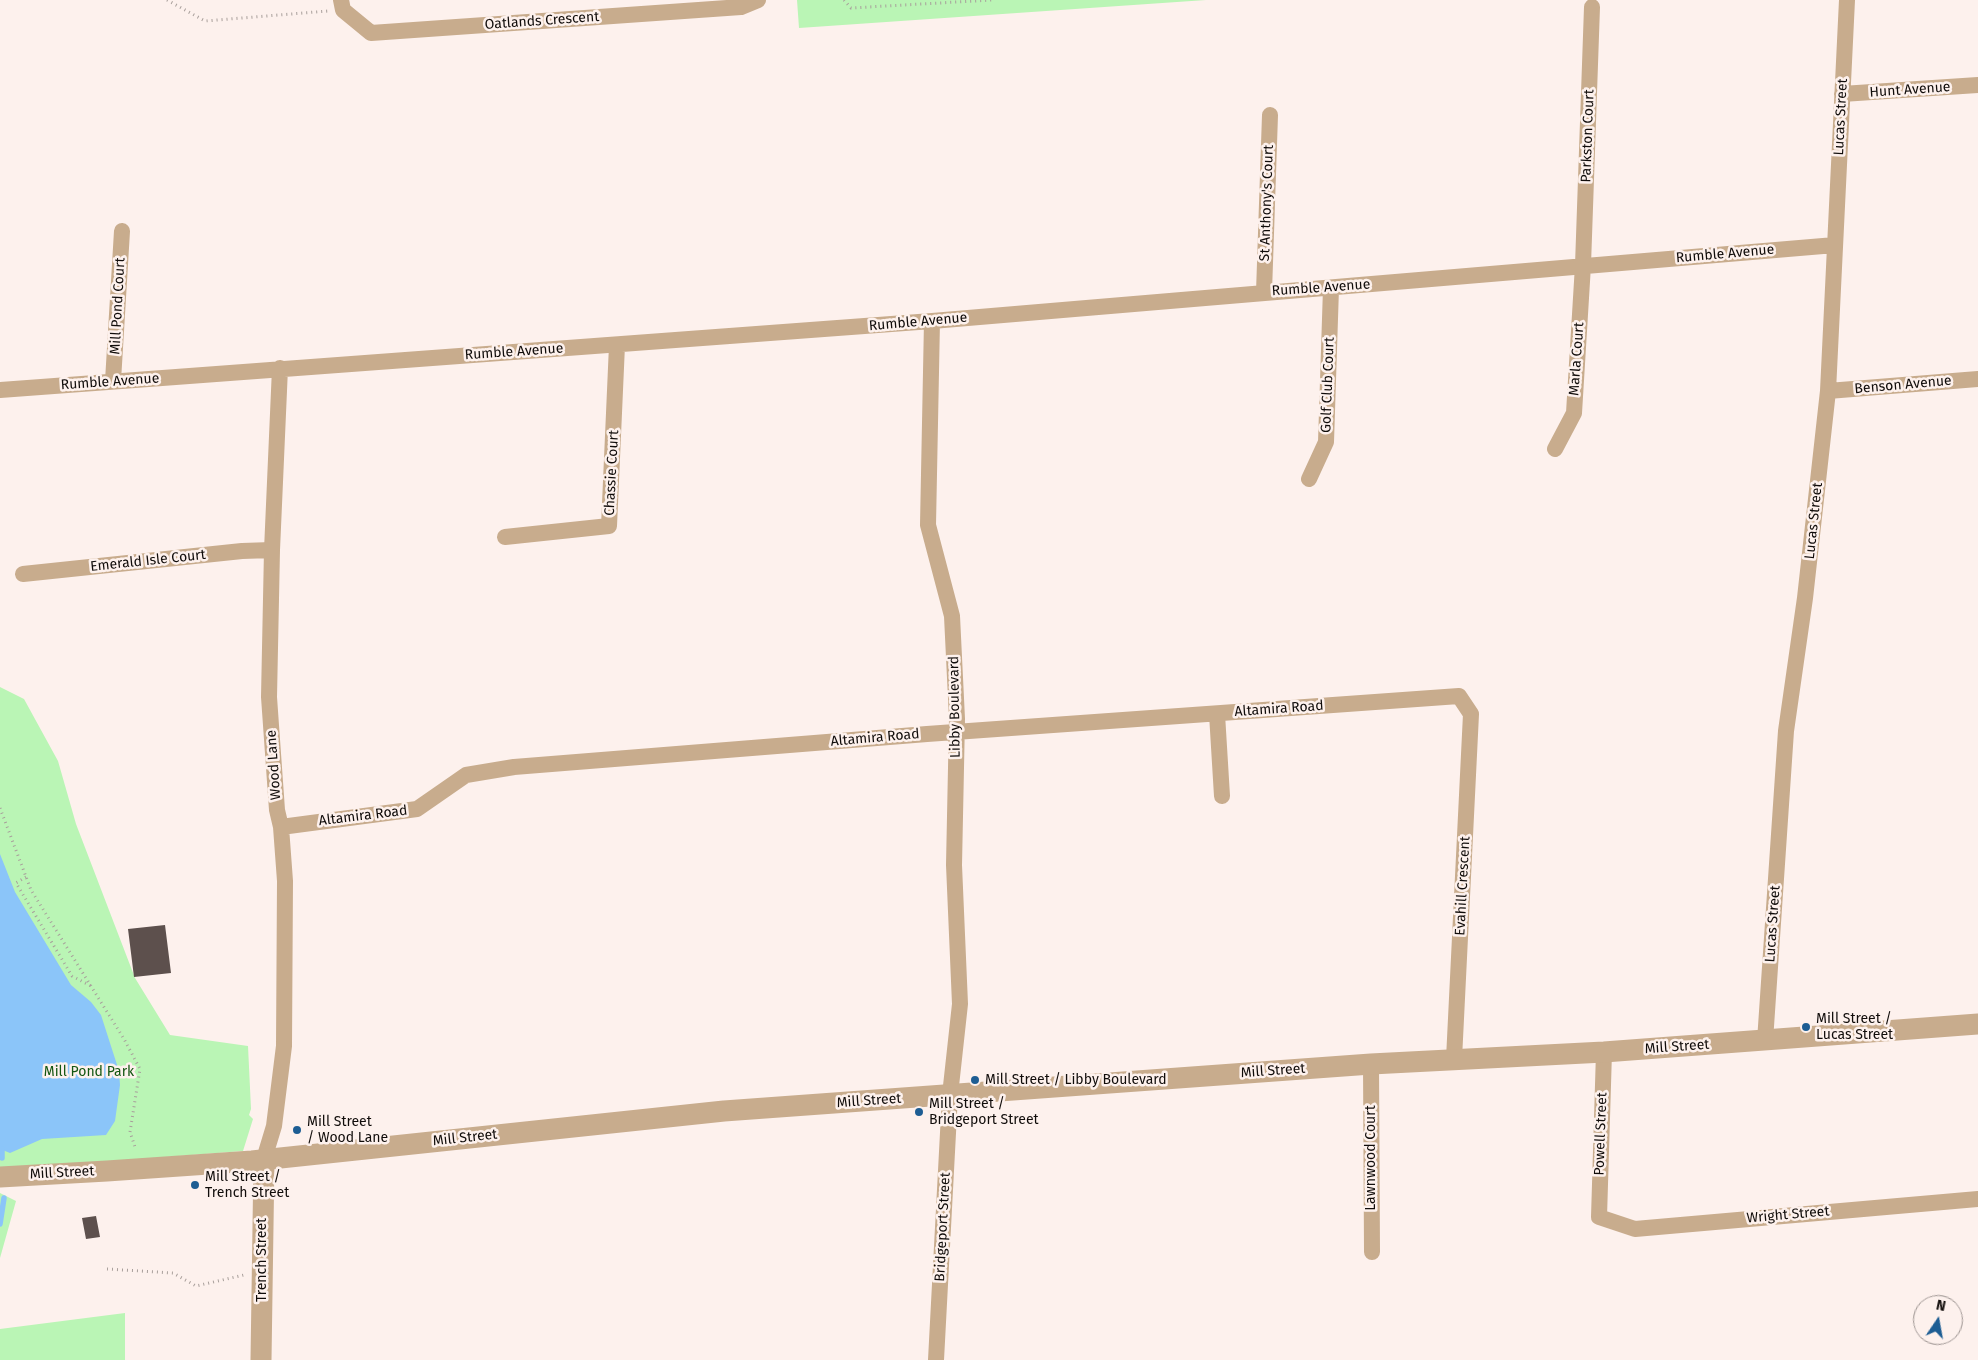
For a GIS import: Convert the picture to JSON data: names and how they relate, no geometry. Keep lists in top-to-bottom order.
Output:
{
  "streets": {
    "street": [
      "Oatlands Crescent",
      "Hunt Avenue",
      "Lucas Street",
      "Parkston Court",
      "St Anthony's Court",
      "Rumble Avenue",
      "Mill Pond Court",
      "Marla Court",
      "Golf Club Court",
      "Benson Avenue",
      "Chassie Court",
      "Emerald Isle Court",
      "Libby Boulevard",
      "Altamira Road",
      "Wood Lane",
      "Evahill Crescent",
      "Mill Street",
      "Powell Street",
      "Lawnwood Court",
      "Wright Street",
      "Bridgeport Street",
      "Trench Street"
    ]
  },
  "crossings": [
    ["Hunt Avenue", "Lucas Street"],
    ["Lucas Street", "Rumble Avenue"],
    ["Lucas Street", "Benson Avenue"],
    ["Lucas Street", "Mill Street"],
    ["Parkston Court", "Rumble Avenue"],
    ["Parkston Court", "Marla Court"],
    ["St Anthony's Court", "Rumble Avenue"],
    ["Rumble Avenue", "Mill Pond Court"],
    ["Rumble Avenue", "Marla Court"],
    ["Rumble Avenue", "Golf Club Court"],
    ["Rumble Avenue", "Chassie Court"],
    ["Rumble Avenue", "Libby Boulevard"],
    ["Rumble Avenue", "Wood Lane"],
    ["Emerald Isle Court", "Wood Lane"],
    ["Libby Boulevard", "Altamira Road"],
    ["Libby Boulevard", "Mill Street"],
    ["Libby Boulevard", "Bridgeport Street"],
    ["Altamira Road", "Wood Lane"],
    ["Altamira Road", "Evahill Crescent"],
    ["Wood Lane", "Mill Street"],
    ["Wood Lane", "Trench Street"],
    ["Evahill Crescent", "Mill Street"],
    ["Mill Street", "Powell Street"],
    ["Mill Street", "Lawnwood Court"],
    ["Mill Street", "Bridgeport Street"],
    ["Mill Street", "Trench Street"],
    ["Powell Street", "Wright Street"]
  ],
  "parks": ["Mill Pond Park"],
  "places": [
    "Mill Street / Lucas Street",
    "Mill Street / Libby Boulevard",
    "Mill Street / Bridgeport Street",
    "Mill Street / Wood Lane",
    "Mill Street / Trench Street"
  ],
  "north": "top"
}
